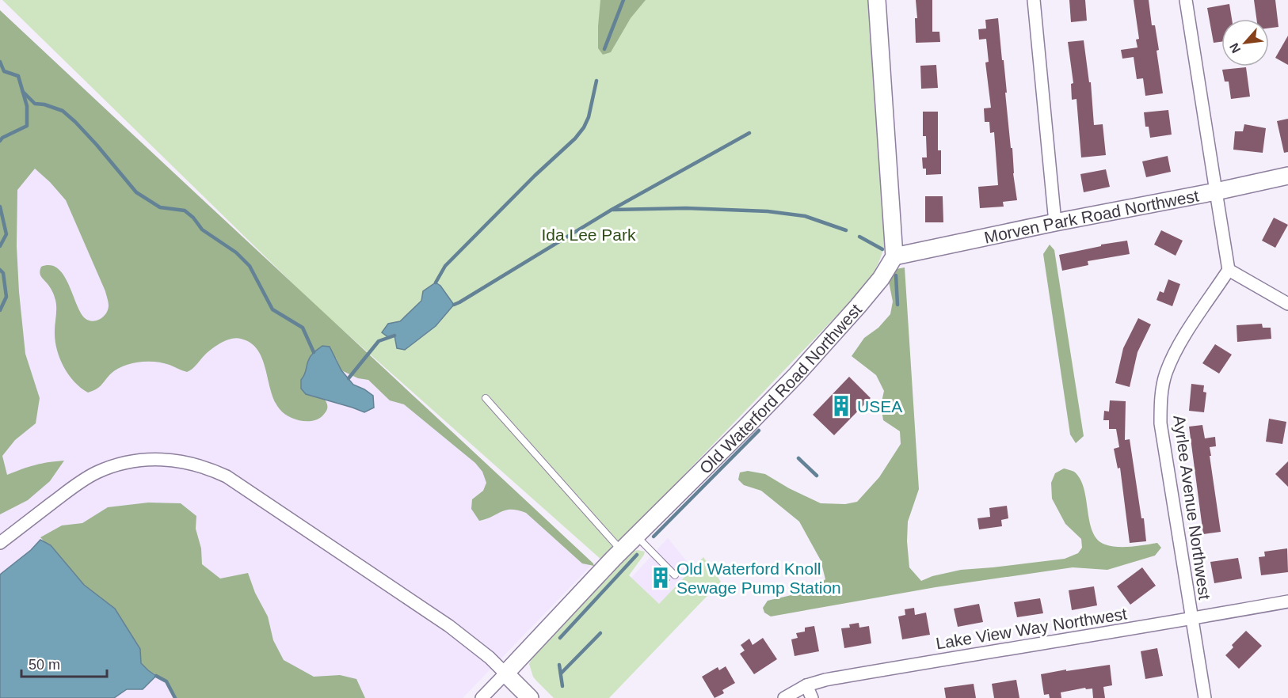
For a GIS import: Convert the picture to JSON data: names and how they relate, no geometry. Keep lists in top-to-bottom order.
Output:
{
  "streets": {
    "street": [
      "Morven Park Road Northwest",
      "Old Waterford Road Northwest",
      "Ayrlee Avenue Northwest",
      "Lake View Way Northwest"
    ]
  },
  "crossings": [
    ["Morven Park Road Northwest", "Old Waterford Road Northwest"],
    ["Ayrlee Avenue Northwest", "Lake View Way Northwest"]
  ],
  "parks": ["Ida Lee Park"],
  "places": {
    "building": ["USEA", "Old Waterford Knoll Sewage Pump Station"]
  },
  "scale_bar": "50 m",
  "north": "bottom left"
}
